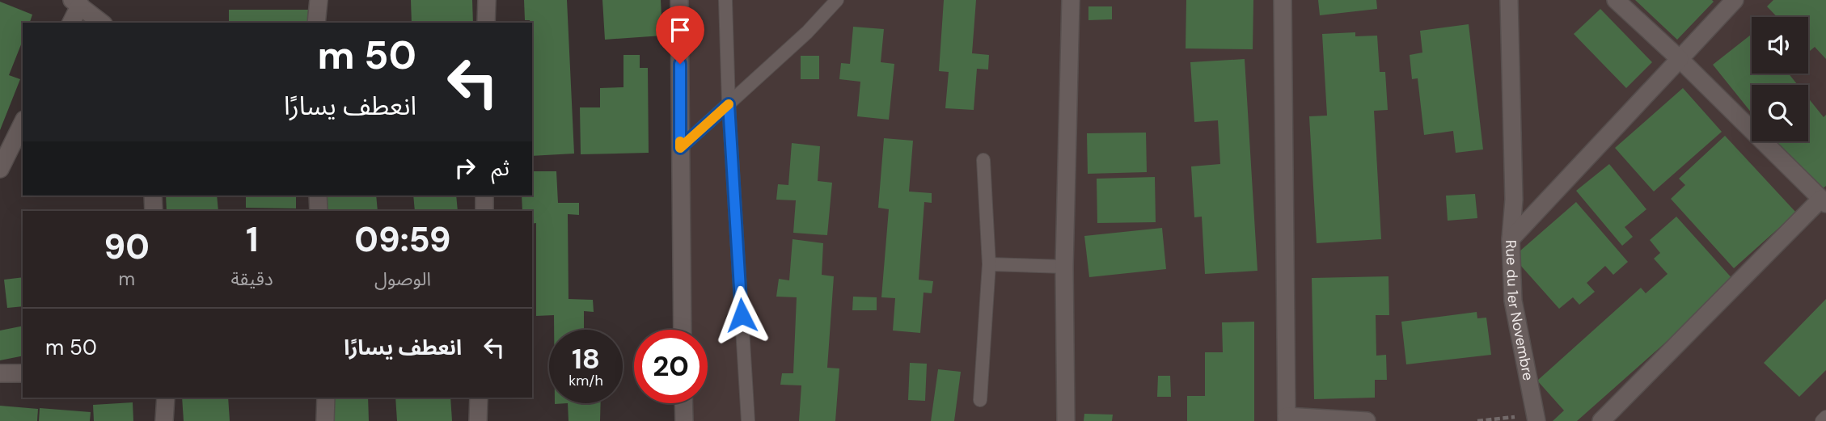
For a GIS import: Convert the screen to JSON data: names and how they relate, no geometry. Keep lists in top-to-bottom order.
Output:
{
  "streets": {
    "street": ["Rue du 1er Novembre"]
  },
  "page": {
    "turn": ["50 m", "انعطف يسارًا"],
    "then": "ثم",
    "eta": [
      "09:59",
      "الوصول",
      "1",
      "دقيقة",
      "90",
      "m"
    ],
    "list": [
      {
        "name": "انعطف يسارًا",
        "value": "50 m"
      }
    ],
    "speed": "18 km/h",
    "limit": "20"
  }
}
